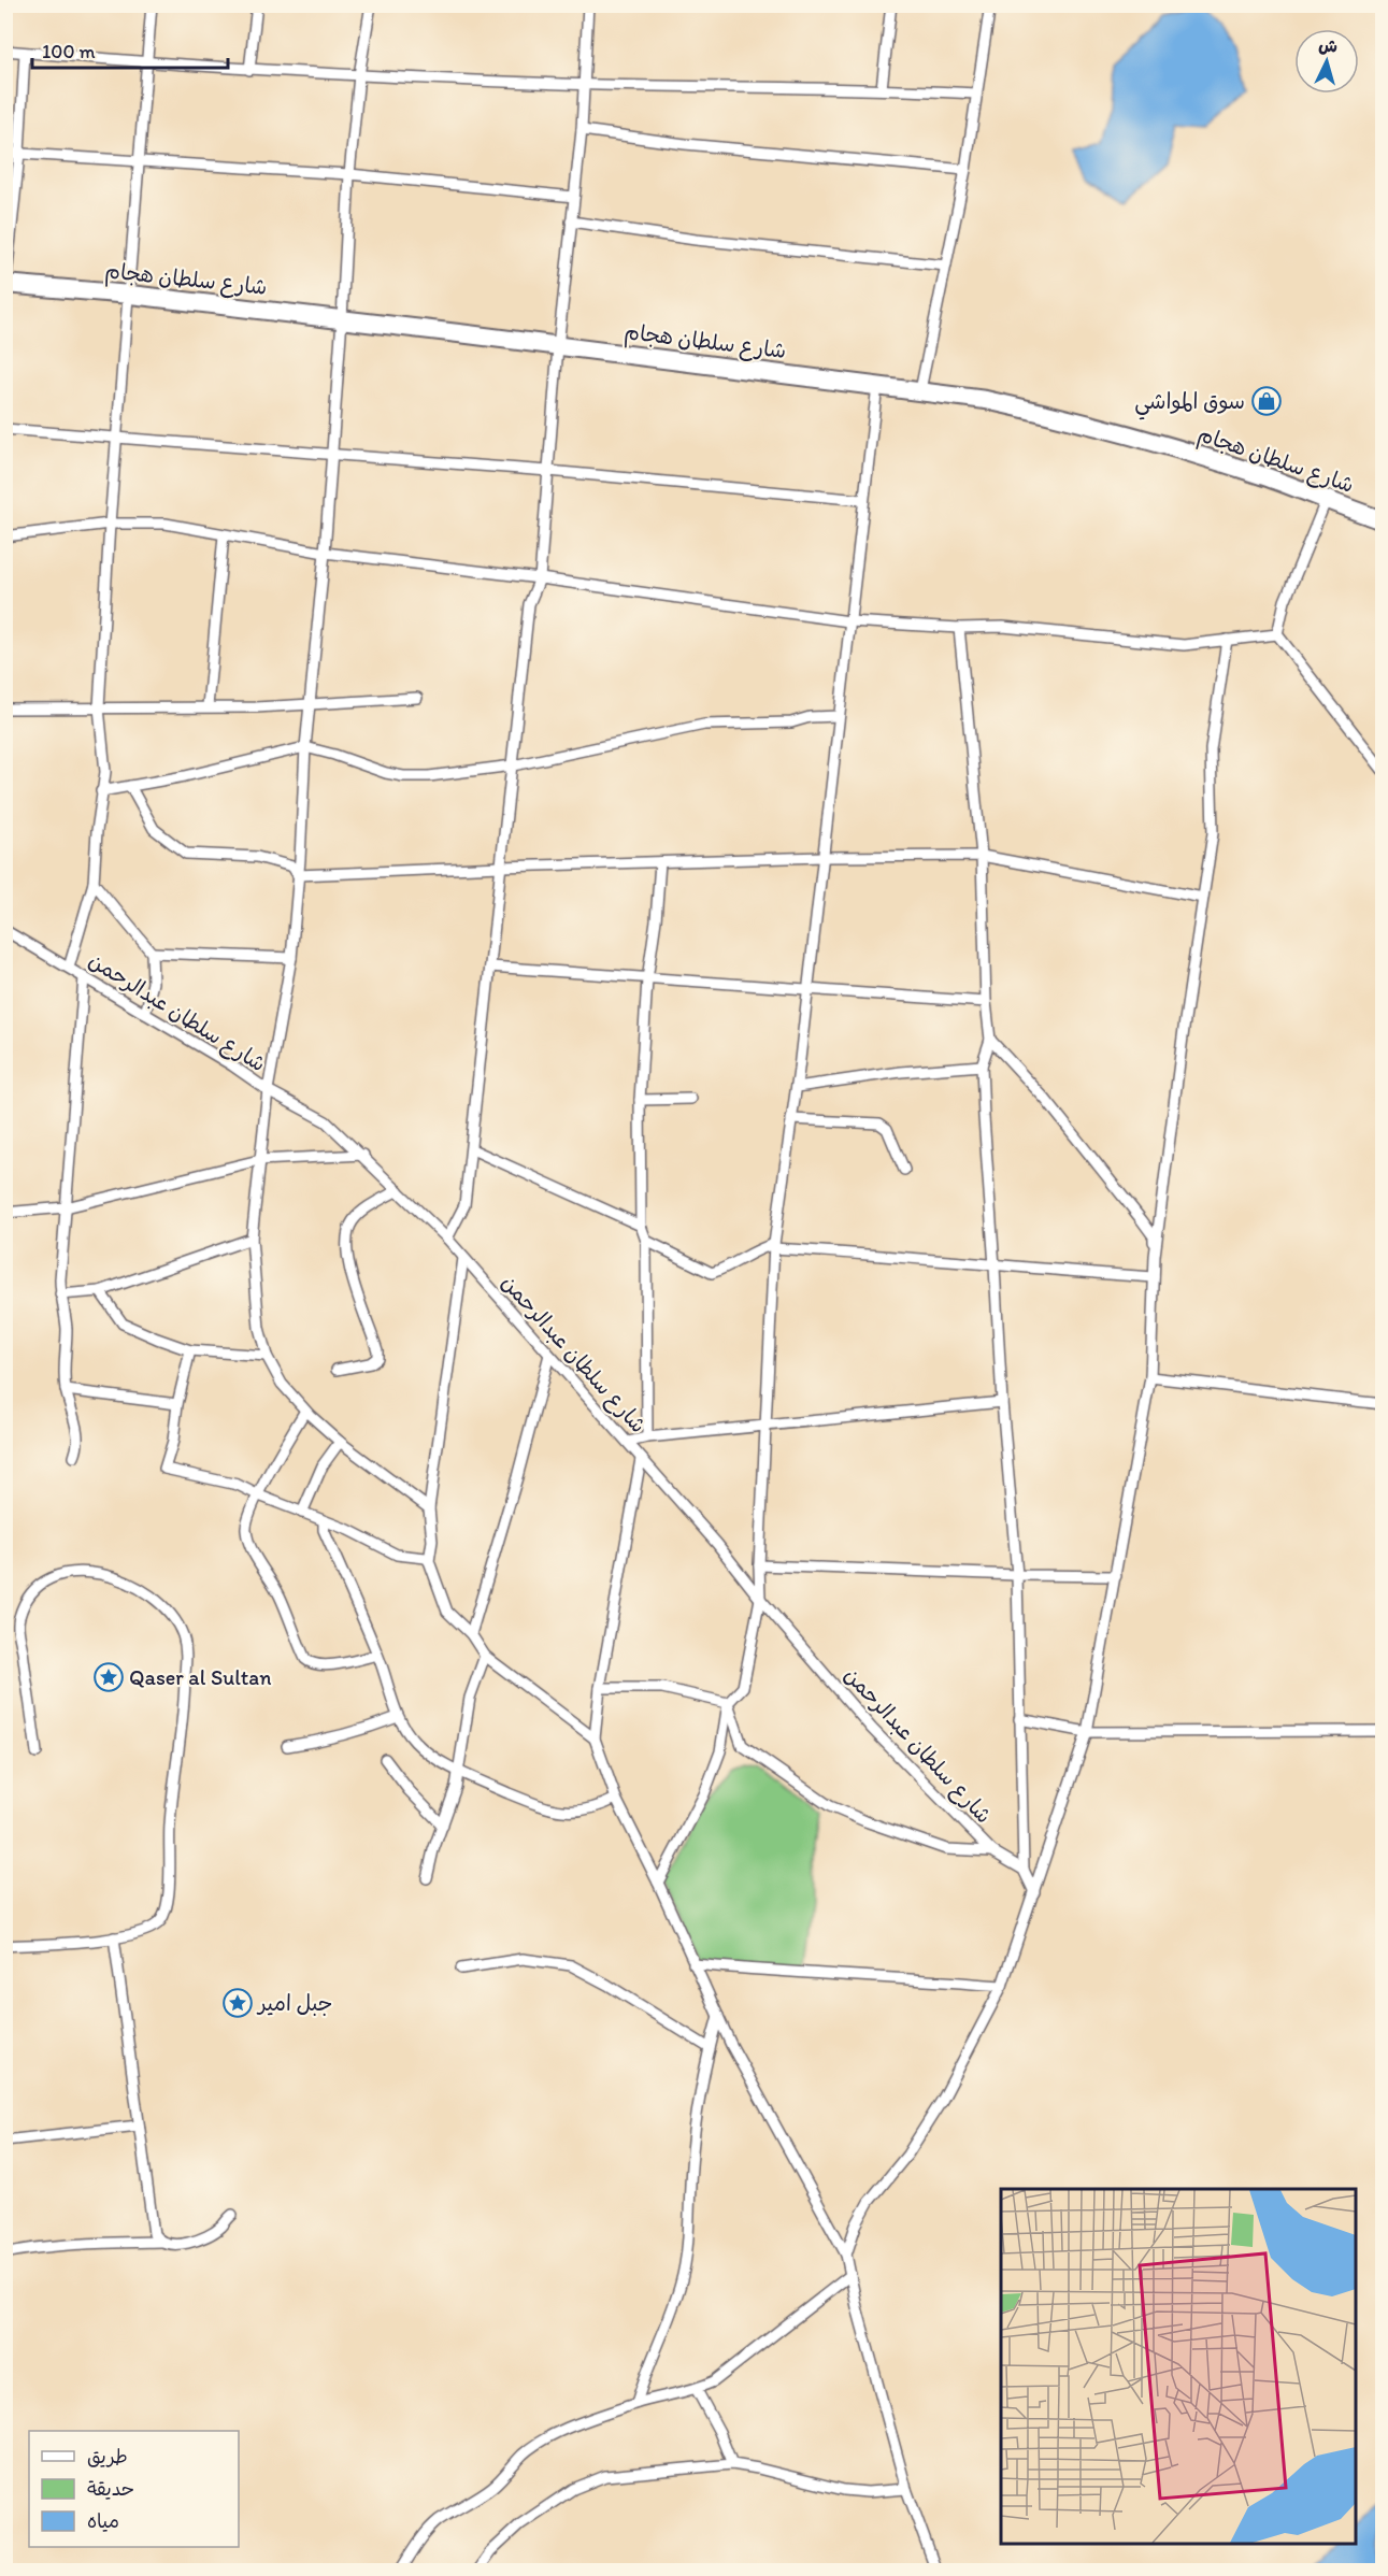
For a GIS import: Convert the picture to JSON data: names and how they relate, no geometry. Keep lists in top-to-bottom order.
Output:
{
  "streets": {
    "highway": ["شارع سلطان هجام"],
    "street": ["شارع سلطان عبدالرحمن"]
  },
  "places": {
    "shop": ["سوق المواشي"],
    "place": ["Qaser al Sultan", "جبل امير"]
  },
  "legend": ["طريق", "حديقة", "مياه"],
  "scale_bar": "100 m",
  "north": "top"
}
